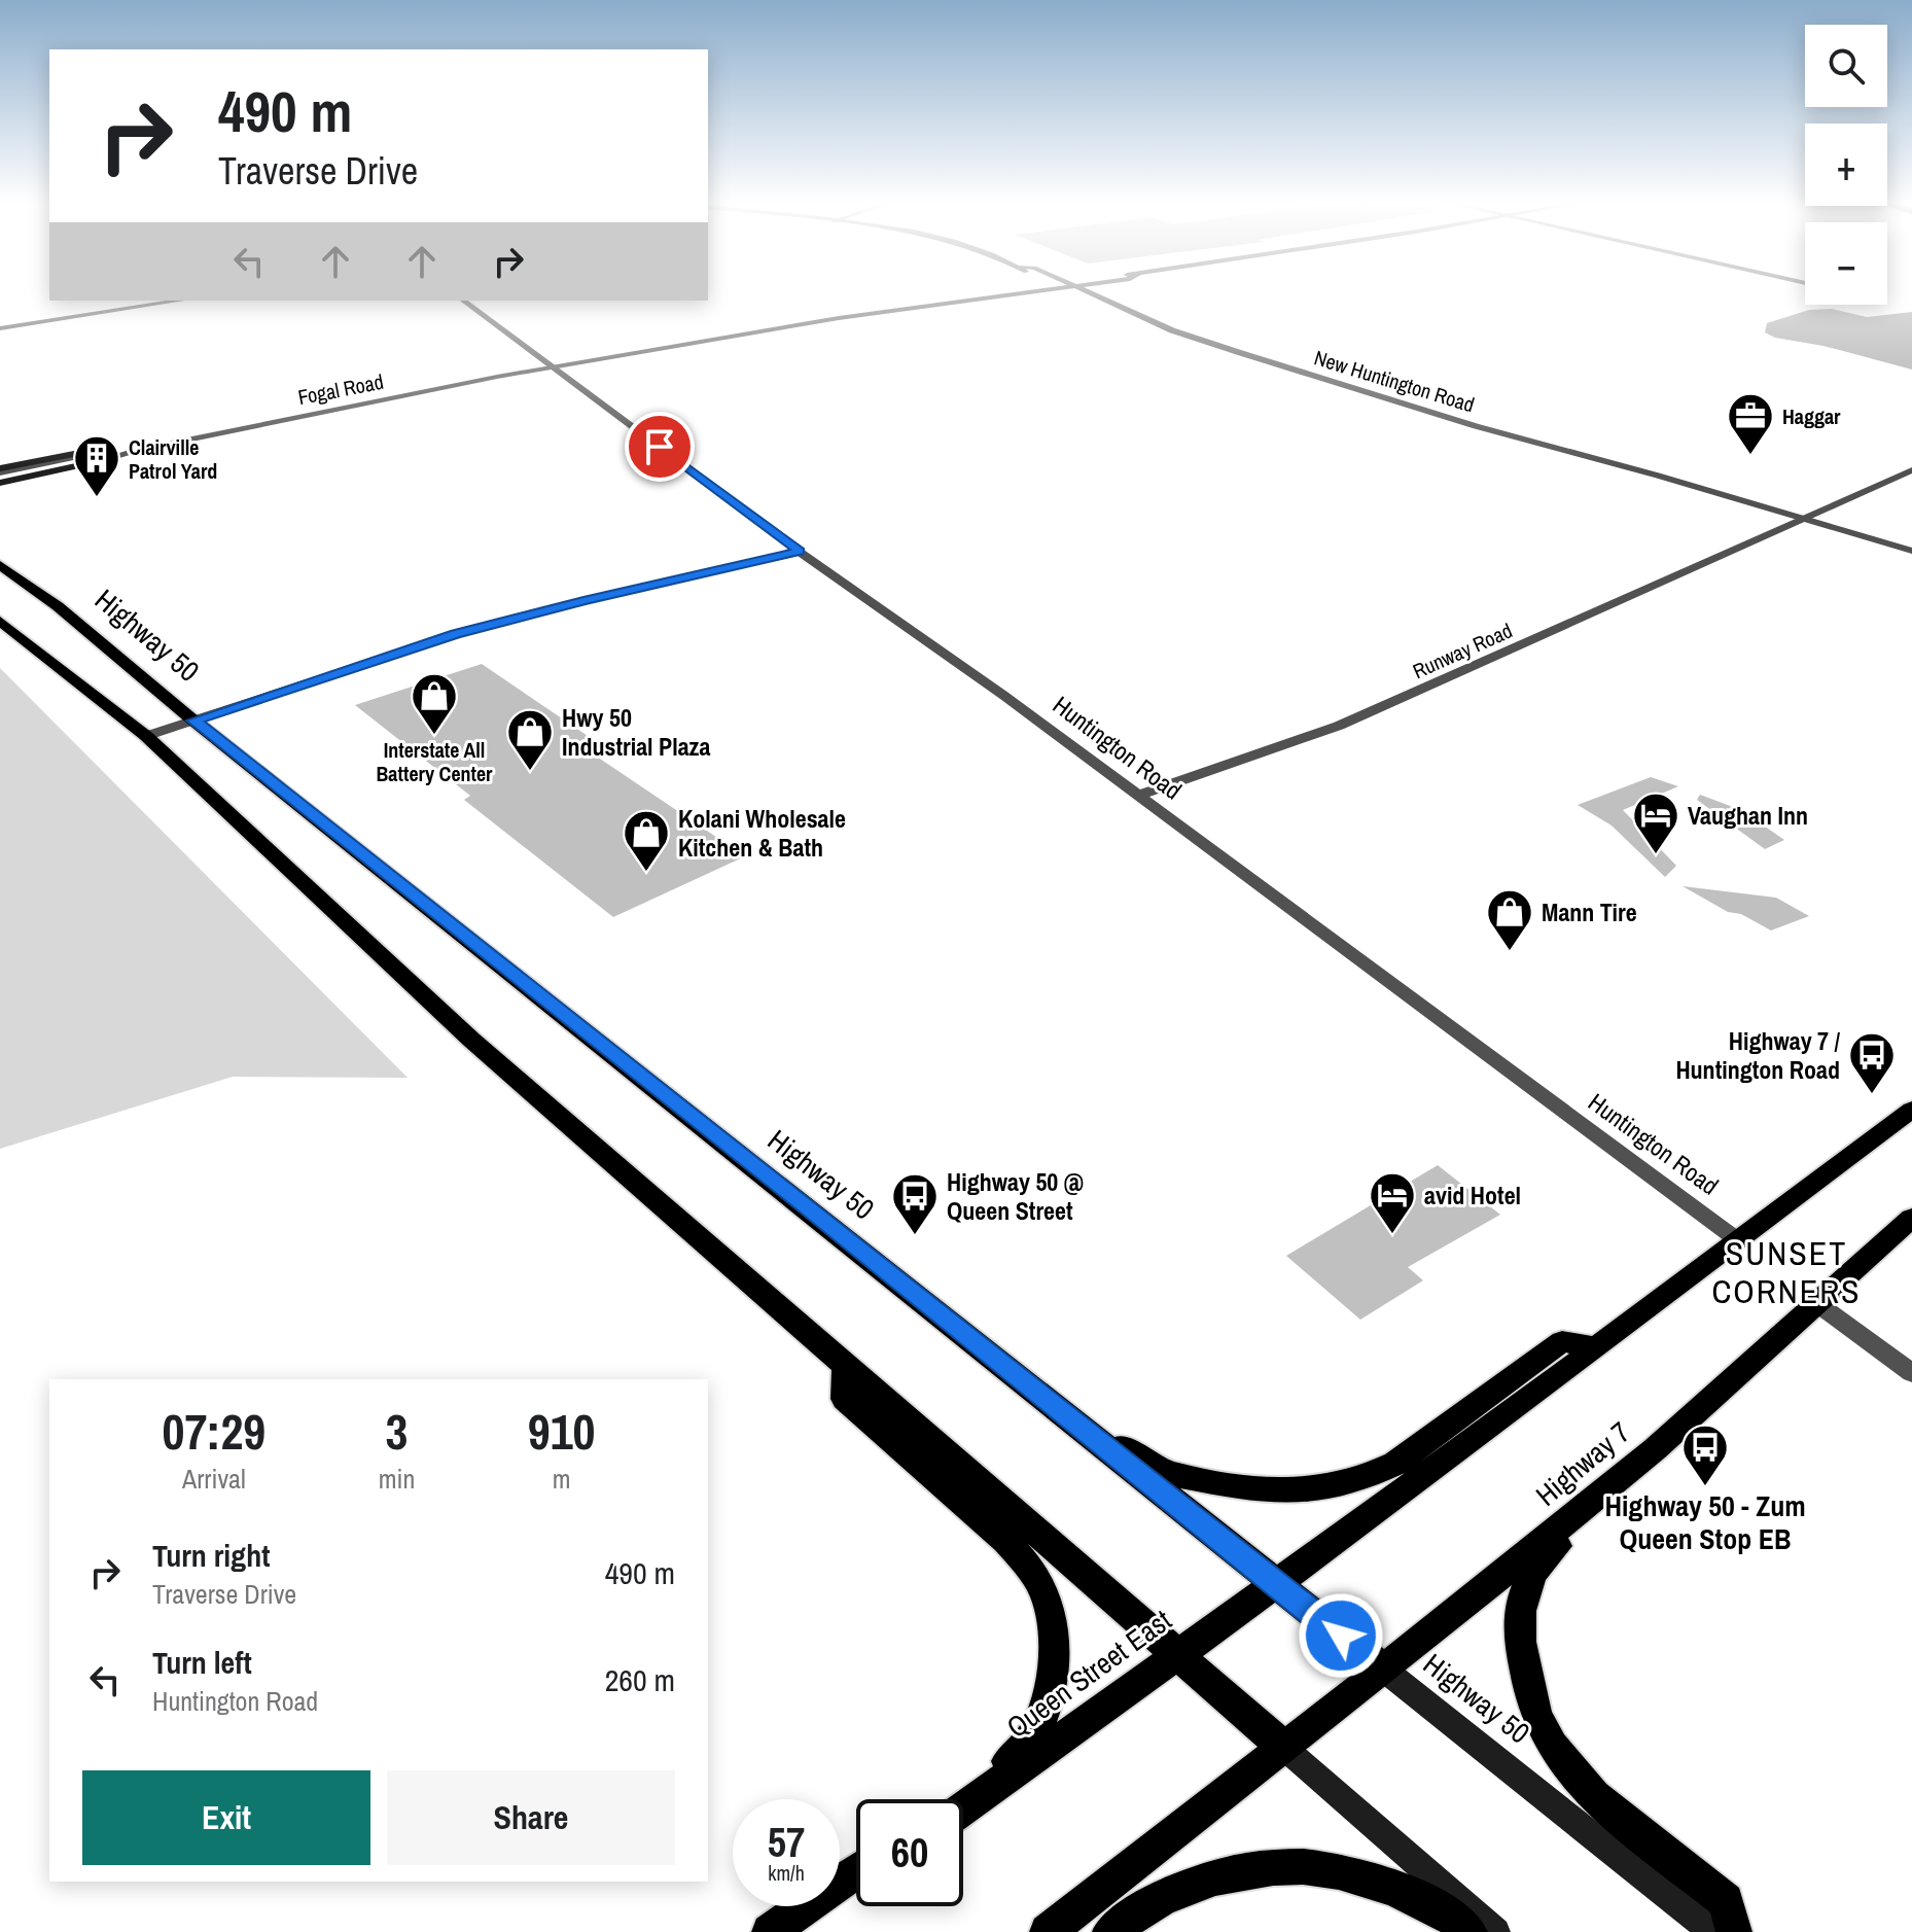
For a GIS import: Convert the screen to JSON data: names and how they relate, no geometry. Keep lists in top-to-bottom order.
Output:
{
  "streets": {
    "main road": ["Highway 50", "Highway 7", "Queen Street East"],
    "street": [
      "New Huntington Road",
      "Fogal Road",
      "Runway Road",
      "Huntington Road"
    ]
  },
  "crossings": [
    ["New Huntington Road", "Runway Road"],
    ["Fogal Road", "Huntington Road"],
    ["Highway 50", "Highway 7"],
    ["Highway 50", "Queen Street East"],
    ["Runway Road", "Huntington Road"]
  ],
  "districts": ["SUNSET CORNERS"],
  "places": {
    "office": ["Haggar"],
    "building": ["Clairville Patrol Yard"],
    "shop": [
      "Interstate All Battery Center",
      "Hwy 50 Industrial Plaza",
      "Kolani Wholesale Kitchen & Bath",
      "Mann Tire"
    ],
    "hotel": ["Vaughan Inn", "avid Hotel"],
    "bus stop": ["Highway 7 / Huntington Road", "Highway 50 @ Queen Street", "Highway 50 - Zum Queen Stop EB"]
  },
  "page": {
    "map_buttons": ["+", "−"],
    "turn": ["490 m", "Traverse Drive"],
    "eta": [
      "07:29",
      "Arrival",
      "3",
      "min",
      "910",
      "m"
    ],
    "list": [
      {
        "name": "Turn right",
        "note": "Traverse Drive",
        "value": "490 m"
      },
      {
        "name": "Turn left",
        "note": "Huntington Road",
        "value": "260 m"
      }
    ],
    "buttons": ["Exit", "Share"],
    "speed": "57 km/h",
    "limit": "60"
  }
}
